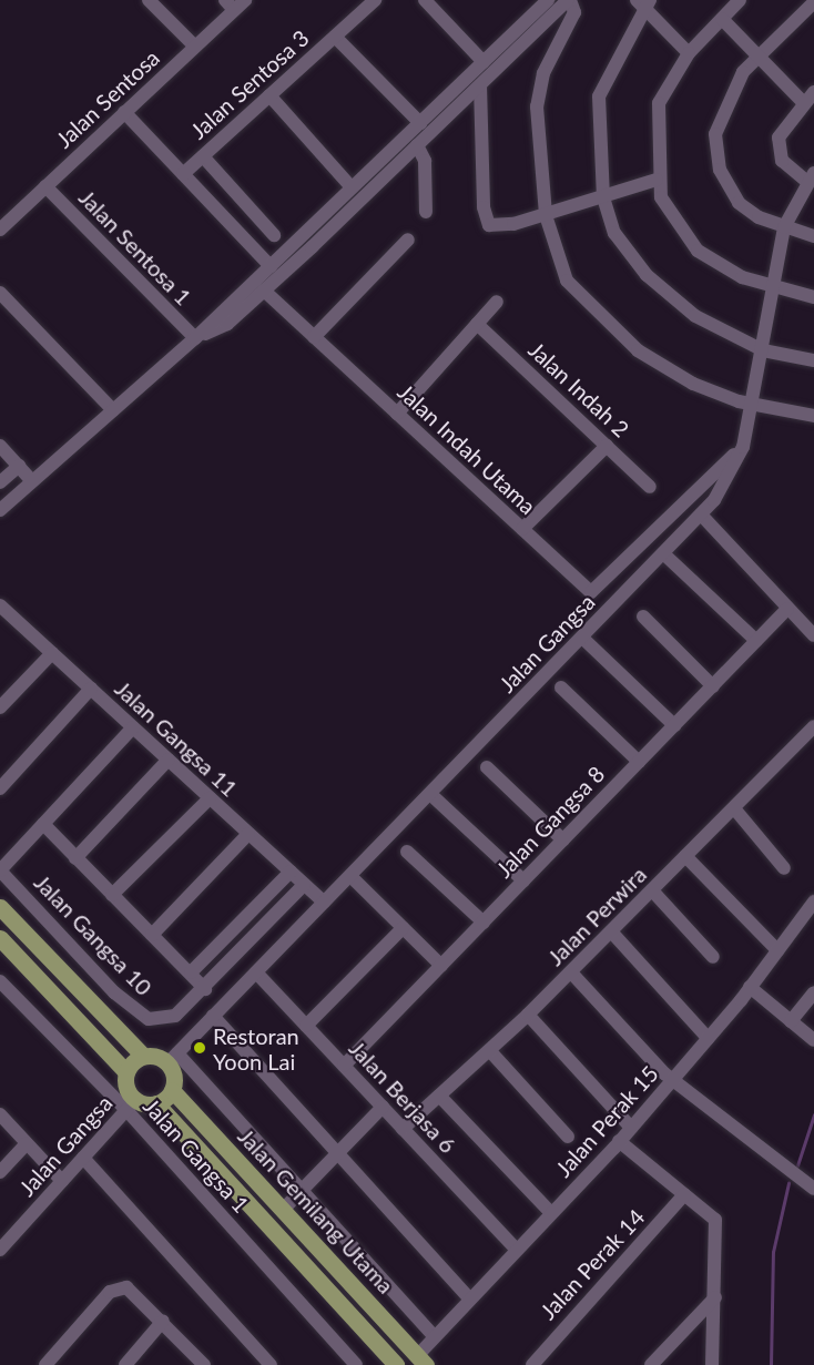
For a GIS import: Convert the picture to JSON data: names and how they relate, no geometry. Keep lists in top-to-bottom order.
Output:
{
  "streets": {
    "main road": ["Jalan Gemilang Utama"],
    "street": [
      "Jalan Sentosa 3",
      "Jalan Sentosa",
      "Jalan Sentosa 1",
      "Jalan Indah 2",
      "Jalan Indah Utama",
      "Jalan Gangsa",
      "Jalan Gangsa 11",
      "Jalan Gangsa 8",
      "Jalan Perwira",
      "Jalan Gangsa 10",
      "Jalan Berjasa 6",
      "Jalan Perak 15",
      "Jalan Gangsa 1",
      "Jalan Perak 14"
    ]
  },
  "crossings": [
    ["Jalan Sentosa", "Jalan Sentosa 1"],
    ["Jalan Indah Utama", "Jalan Gangsa"],
    ["Jalan Gangsa", "Jalan Gangsa 11"],
    ["Jalan Gangsa", "Jalan Berjasa 6"],
    ["Jalan Gangsa", "Jalan Gangsa 1"],
    ["Jalan Gangsa", "Jalan Gemilang Utama"],
    ["Jalan Gangsa 11", "Jalan Gangsa 10"],
    ["Jalan Gangsa 8", "Jalan Berjasa 6"],
    ["Jalan Perwira", "Jalan Berjasa 6"],
    ["Jalan Berjasa 6", "Jalan Perak 15"],
    ["Jalan Perak 15", "Jalan Gemilang Utama"],
    ["Jalan Gangsa 1", "Jalan Gemilang Utama"]
  ],
  "places": ["Restoran Yoon Lai"]
}
